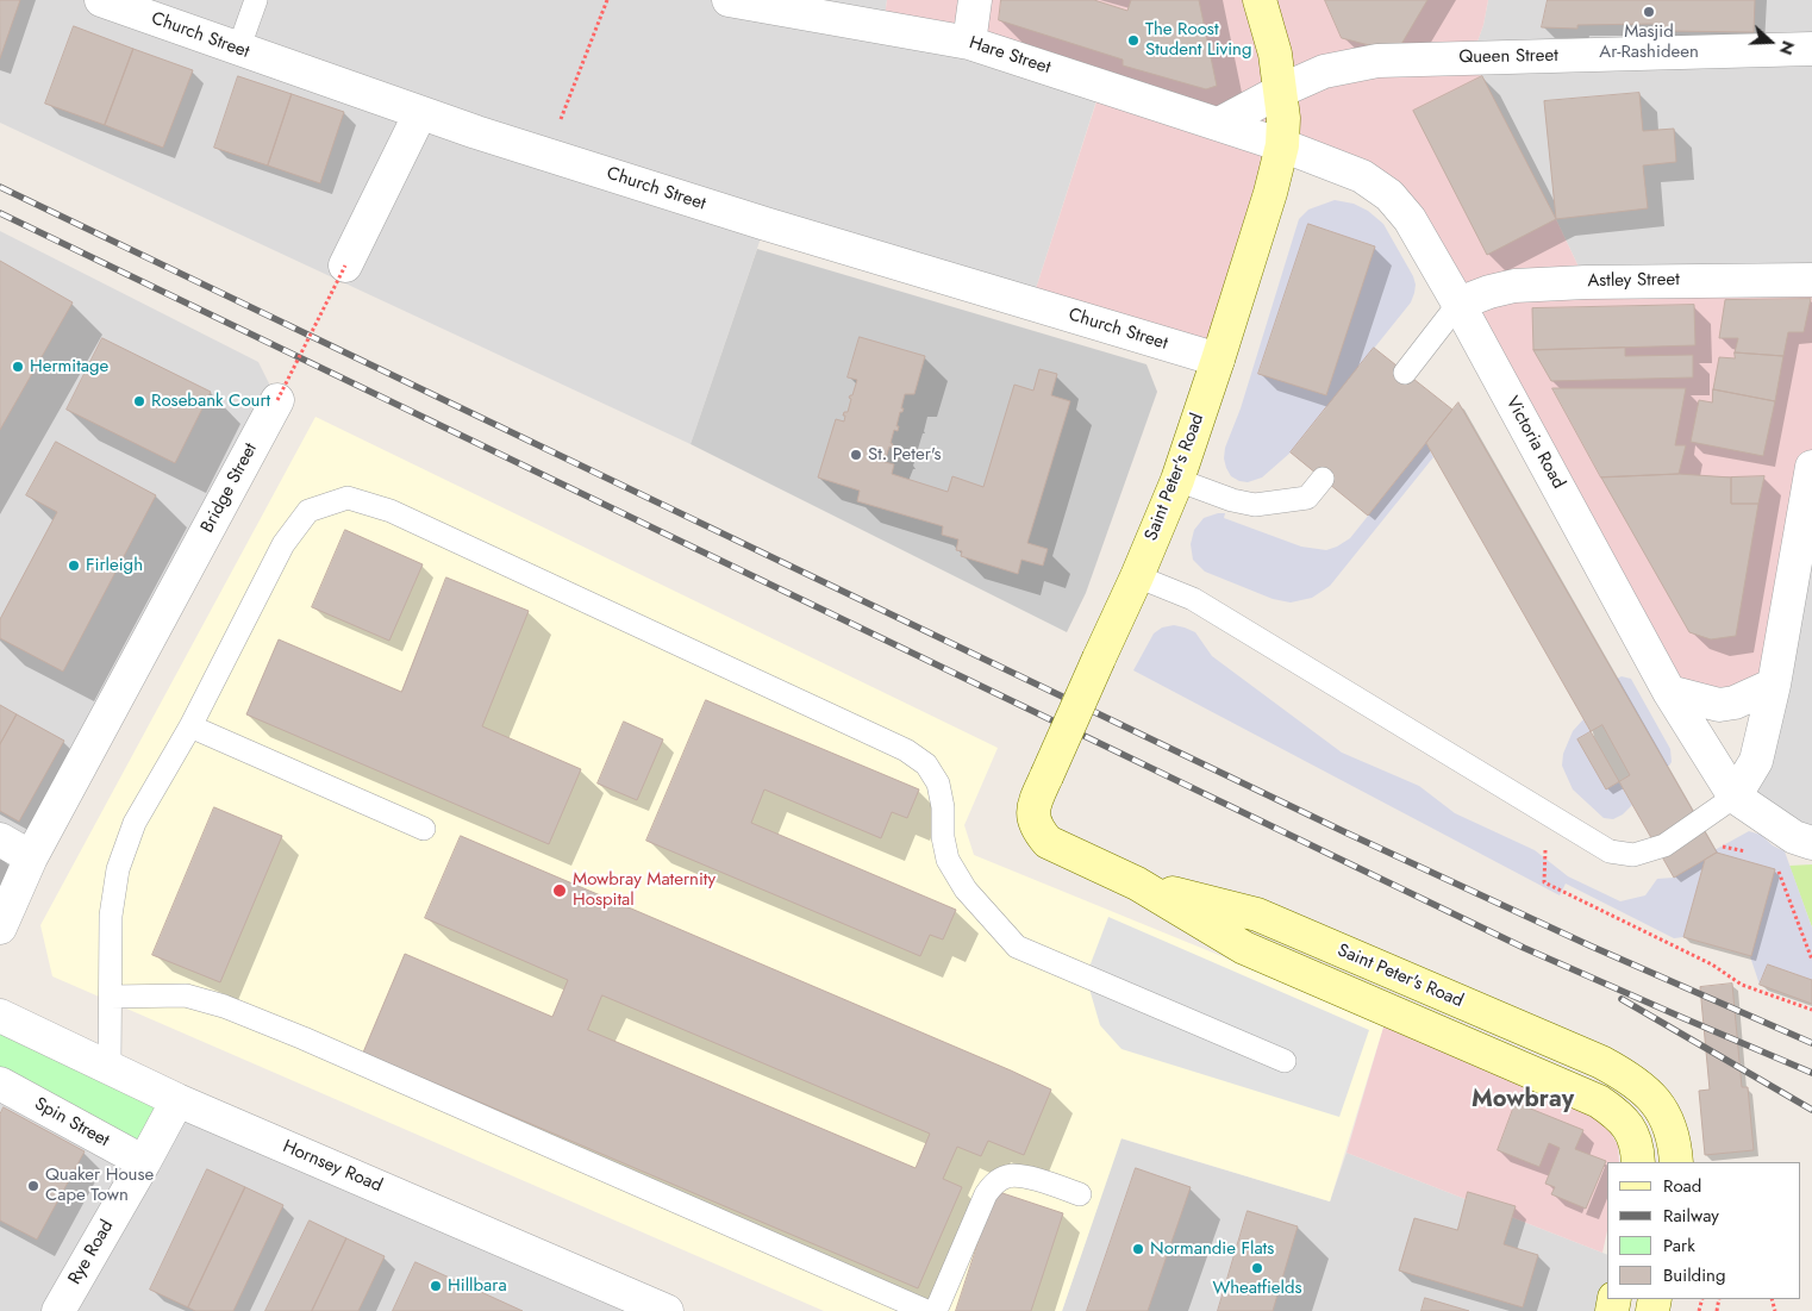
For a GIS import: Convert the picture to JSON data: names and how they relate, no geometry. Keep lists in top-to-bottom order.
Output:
{
  "streets": {
    "main road": ["Saint Peter's Road"],
    "street": [
      "Church Street",
      "Hare Street",
      "Queen Street",
      "Astley Street",
      "Victoria Road",
      "Bridge Street",
      "Spin Street",
      "Hornsey Road",
      "Rye Road"
    ]
  },
  "crossings": [
    ["Church Street", "Saint Peter's Road"],
    ["Hare Street", "Queen Street"],
    ["Hare Street", "Victoria Road"],
    ["Hare Street", "Saint Peter's Road"],
    ["Queen Street", "Saint Peter's Road"],
    ["Astley Street", "Victoria Road"],
    ["Victoria Road", "Saint Peter's Road"],
    ["Spin Street", "Rye Road"],
    ["Hornsey Road", "Rye Road"]
  ],
  "districts": ["Mowbray"],
  "places": [
    "Masjid Ar-Rashideen",
    "The Roost Student Living",
    "Hermitage",
    "Rosebank Court",
    "St. Peter's",
    "Firleigh",
    "Mowbray Maternity Hospital",
    "Quaker House Cape Town",
    "Normandie Flats",
    "Wheatfields",
    "Hillbara"
  ],
  "legend": [
    "Road",
    "Railway",
    "Park",
    "Building"
  ],
  "north": "right"
}
